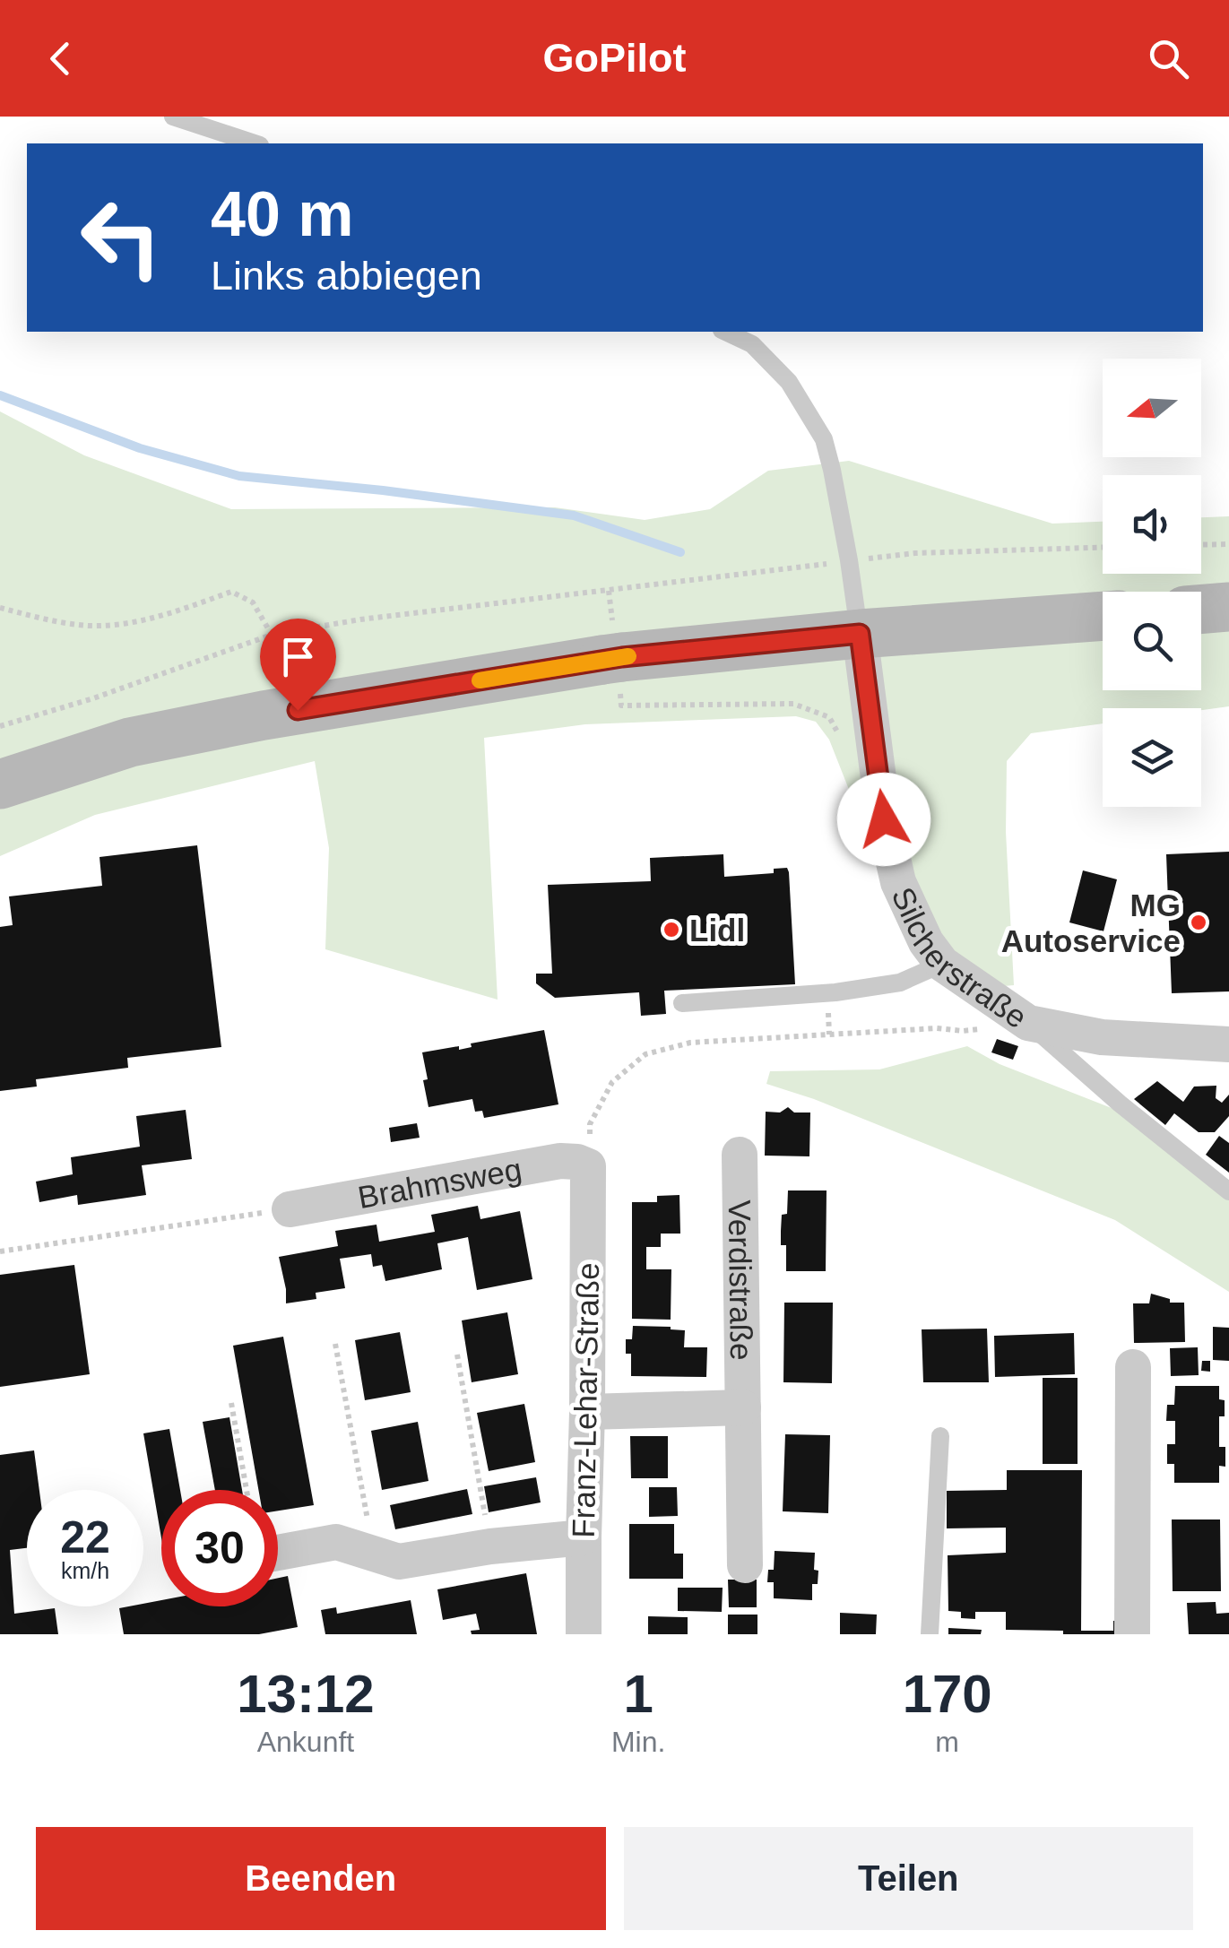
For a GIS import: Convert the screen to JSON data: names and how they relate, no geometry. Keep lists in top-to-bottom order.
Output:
{
  "streets": {
    "street": [
      "Silcherstraße",
      "Brahmsweg",
      "Verdistraße",
      "Franz-Lehar-Straße"
    ]
  },
  "crossings": [
    ["Brahmsweg", "Franz-Lehar-Straße"],
    ["Verdistraße", "Franz-Lehar-Straße"]
  ],
  "places": ["MG Autoservice", "Lidl"],
  "north": "left",
  "page": {
    "header": "GoPilot",
    "turn": ["40 m", "Links abbiegen"],
    "speed": "22 km/h",
    "limit": "30",
    "eta": [
      "13:12",
      "Ankunft",
      "1",
      "Min.",
      "170",
      "m"
    ],
    "buttons": ["Beenden", "Teilen"]
  }
}
